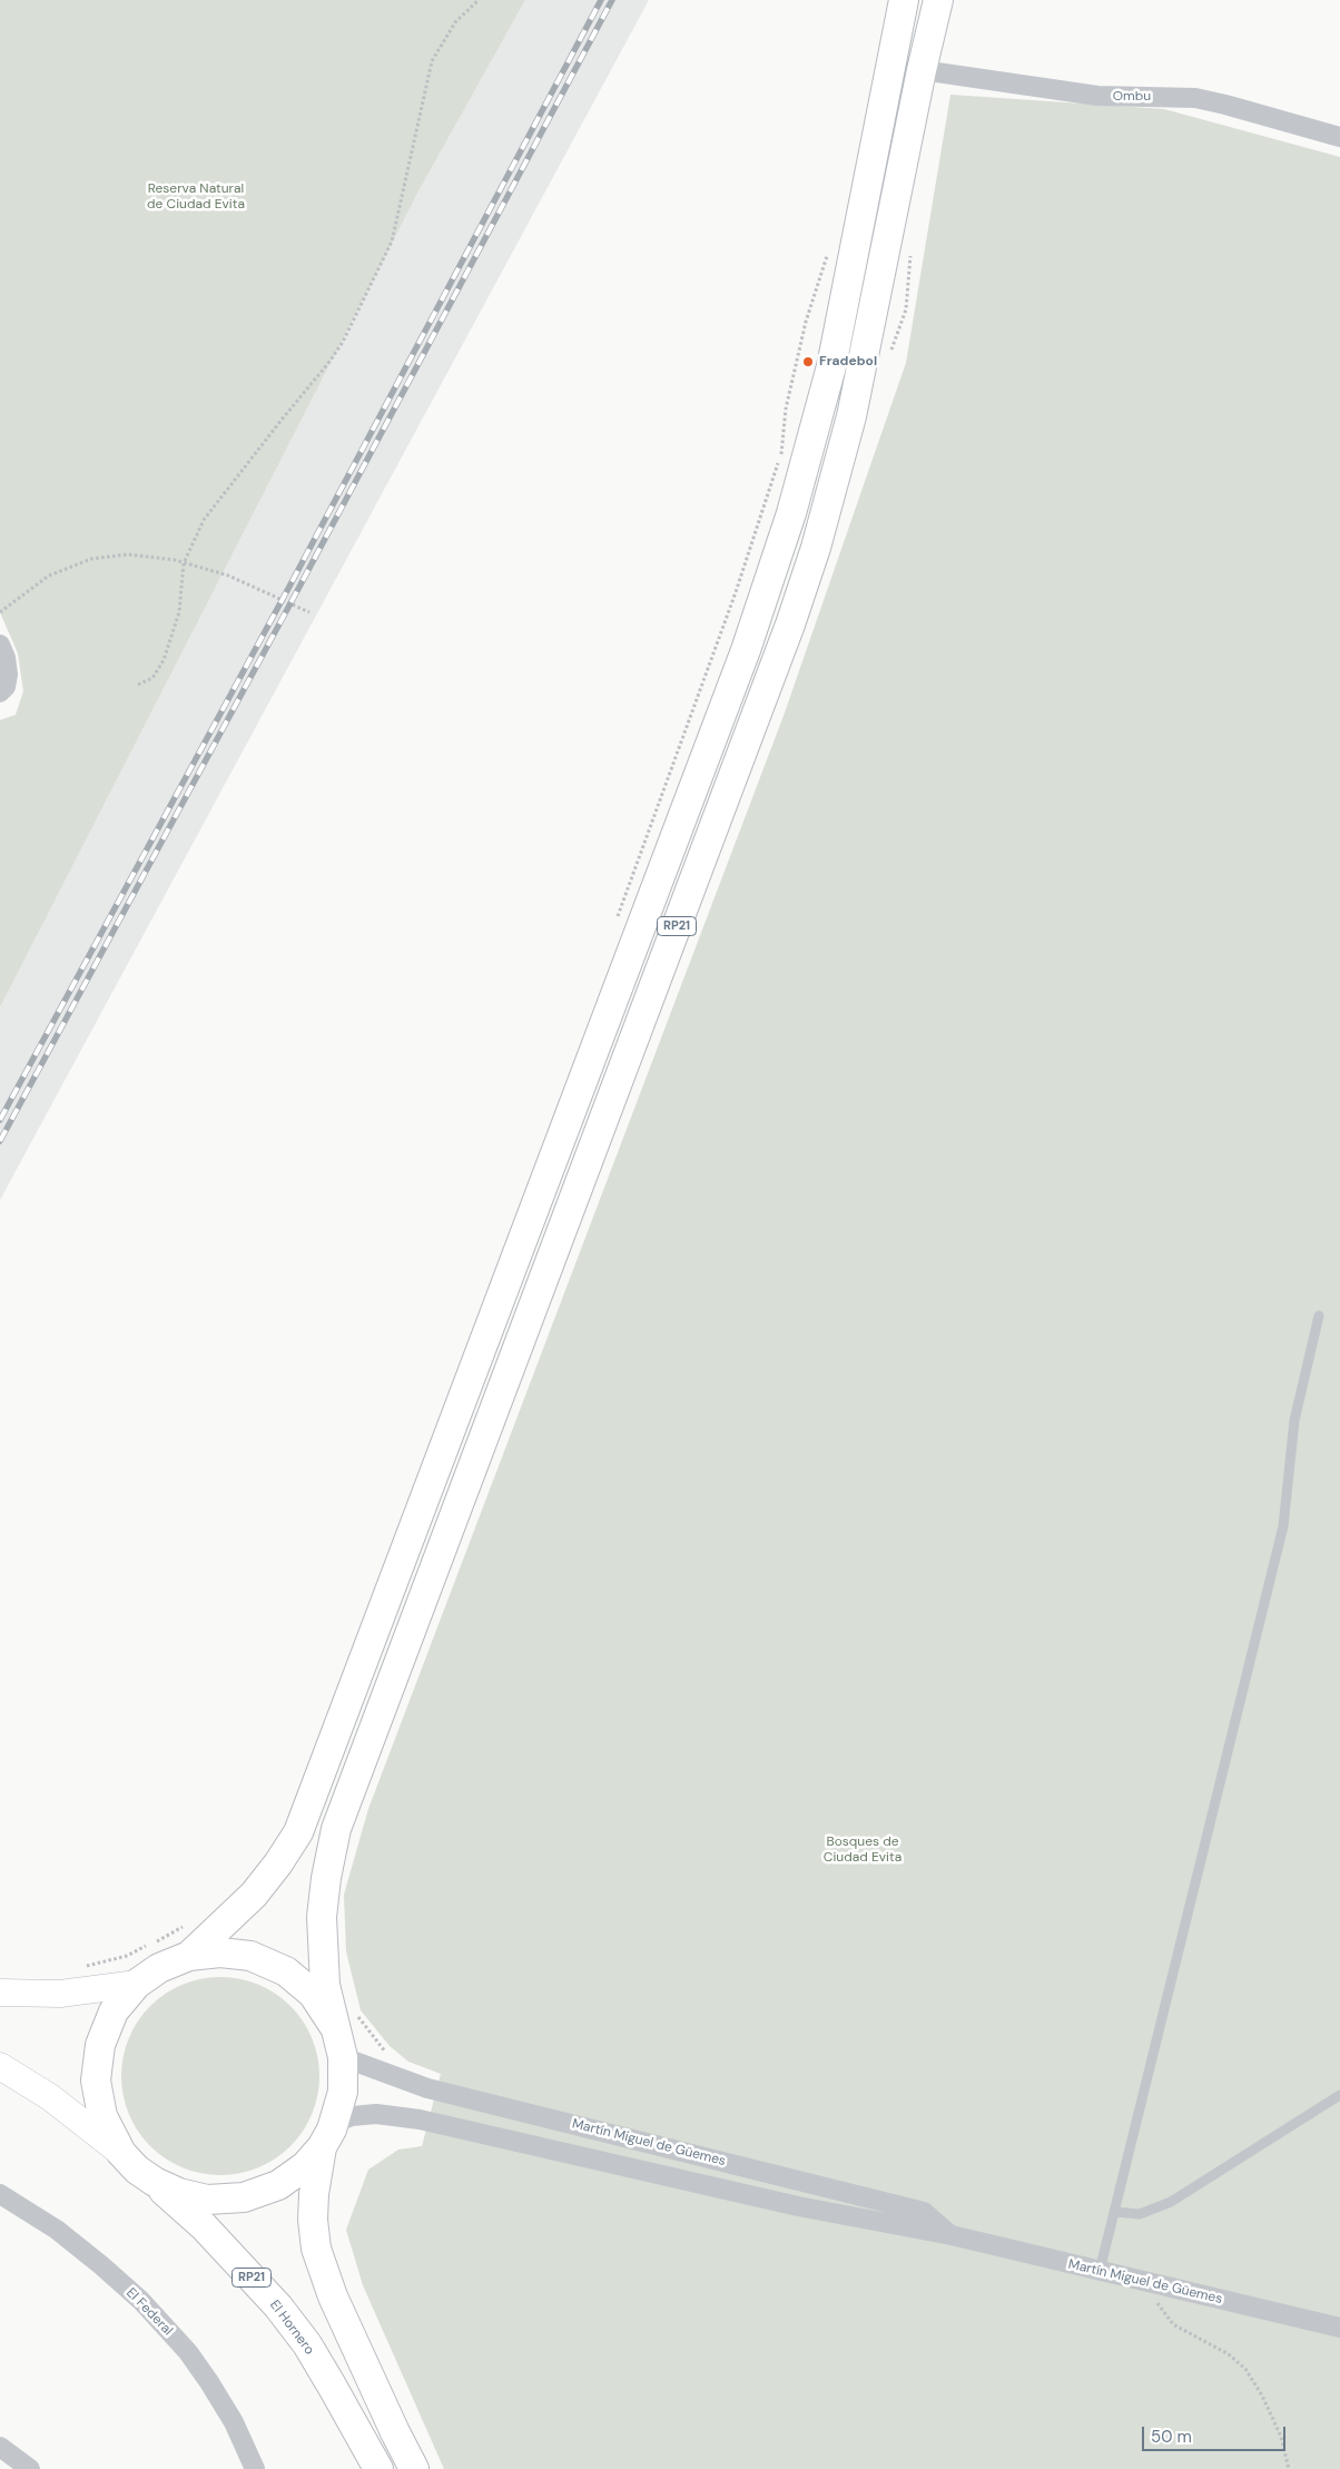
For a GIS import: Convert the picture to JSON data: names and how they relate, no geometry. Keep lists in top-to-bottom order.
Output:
{
  "streets": {
    "main road": ["RP21", "El Hornero"],
    "street": ["Ombu", "Martín Miguel de Güemes", "El Federal"]
  },
  "crossings": [
    ["Ombu", "RP21"],
    ["RP21", "Martín Miguel de Güemes"],
    ["RP21", "El Hornero"]
  ],
  "parks": ["Reserva Natural de Ciudad Evita", "Bosques de Ciudad Evita"],
  "places": ["Fradebol"],
  "scale_bar": "50 m"
}
